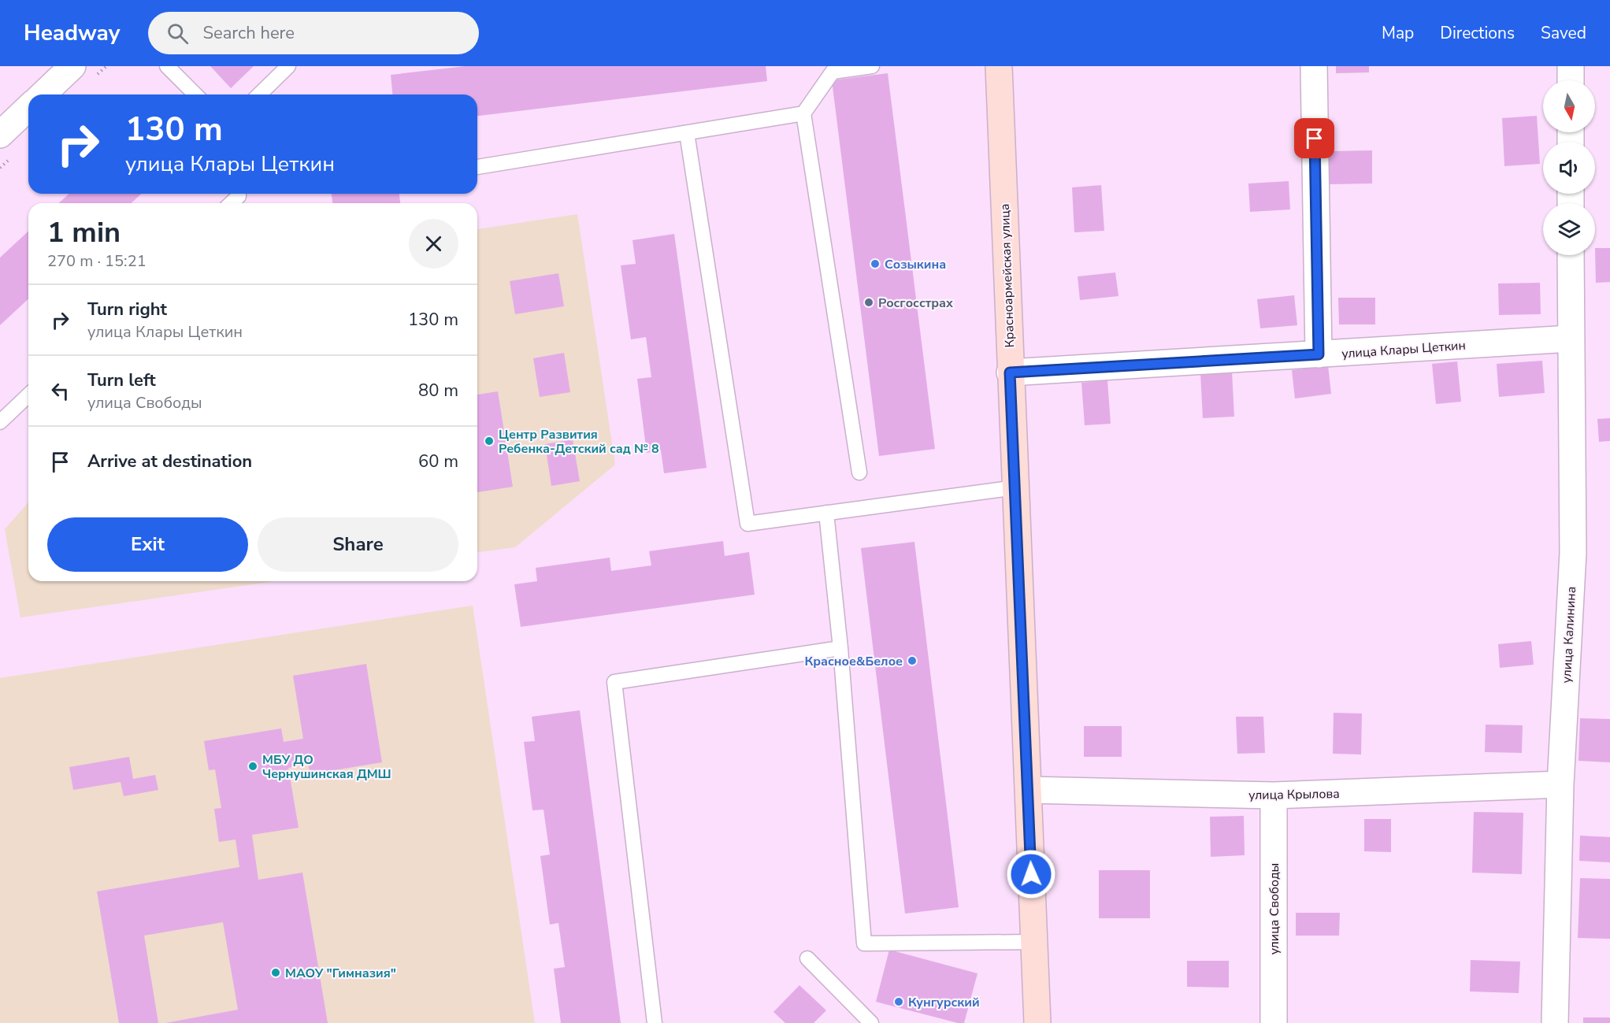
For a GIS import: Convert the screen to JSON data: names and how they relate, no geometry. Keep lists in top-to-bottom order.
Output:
{
  "streets": {
    "street": [
      "Красноармейская улица",
      "улица Клары Цеткин",
      "улица Калинина",
      "улица Крылова",
      "улица Свободы"
    ]
  },
  "crossings": [
    ["Красноармейская улица", "улица Клары Цеткин"],
    ["Красноармейская улица", "улица Крылова"],
    ["улица Клары Цеткин", "улица Калинина"],
    ["улица Калинина", "улица Крылова"],
    ["улица Крылова", "улица Свободы"]
  ],
  "places": [
    "Созыкина",
    "Росгосстрах",
    "Центр Развития Ребенка-Детский сад № 8",
    "Красное&Белое",
    "МБУ ДО Чернушинская ДМШ",
    "МАОУ \"Гимназия\"",
    "Кунгурский"
  ],
  "north": "bottom",
  "page": {
    "header": "Headway",
    "search": "Search here",
    "nav": ["Map", "Directions", "Saved"],
    "turn": ["130 m", "улица Клары Цеткин"],
    "heading": ["1 min", "270 m · 15:21"],
    "list": [
      {
        "name": "Turn right",
        "note": "улица Клары Цеткин",
        "value": "130 m"
      },
      {
        "name": "Turn left",
        "note": "улица Свободы",
        "value": "80 m"
      },
      {
        "name": "Arrive at destination",
        "value": "60 m"
      }
    ],
    "buttons": ["Exit", "Share"]
  }
}
